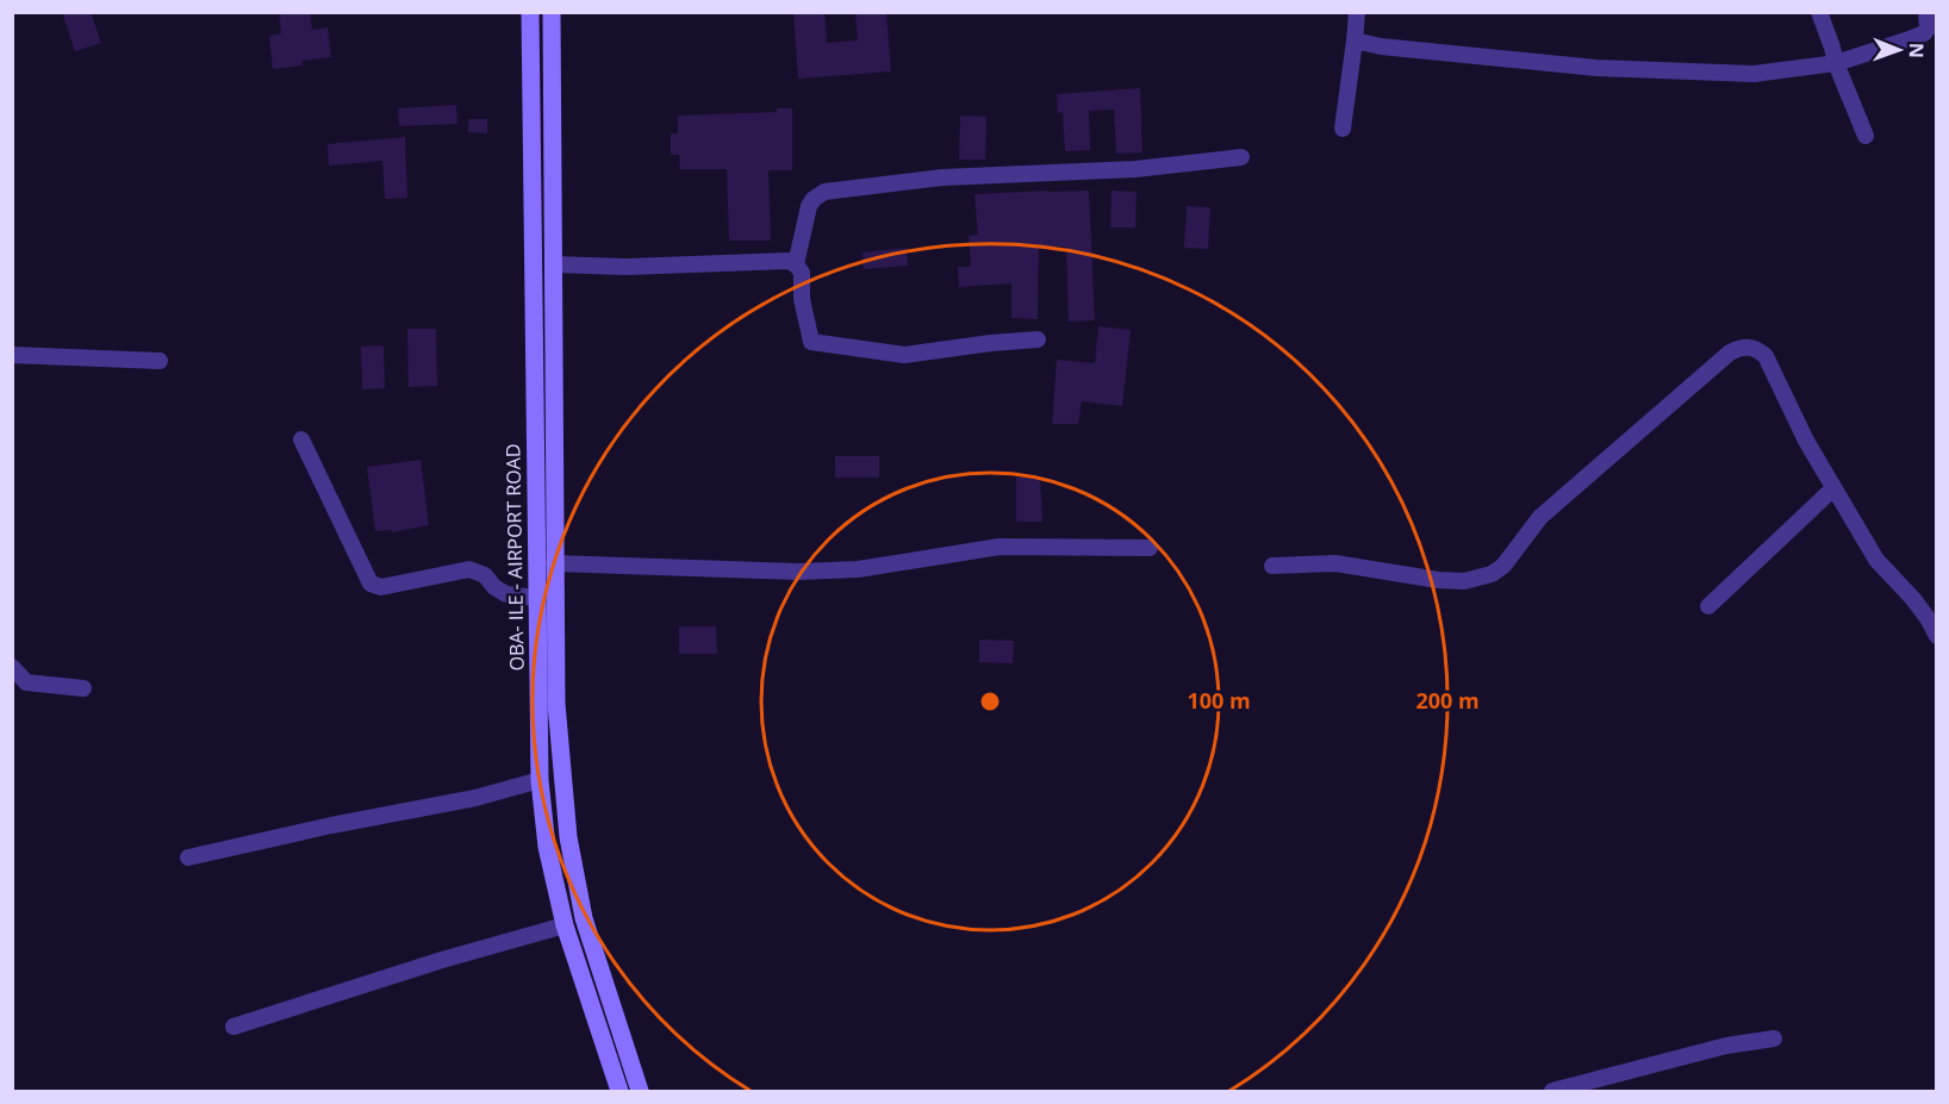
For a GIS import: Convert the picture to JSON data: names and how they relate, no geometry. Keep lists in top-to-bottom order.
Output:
{
  "streets": {
    "main road": ["OBA- ILE - AIRPORT ROAD"]
  },
  "north": "right",
  "rings": ["100 m", "200 m"]
}
